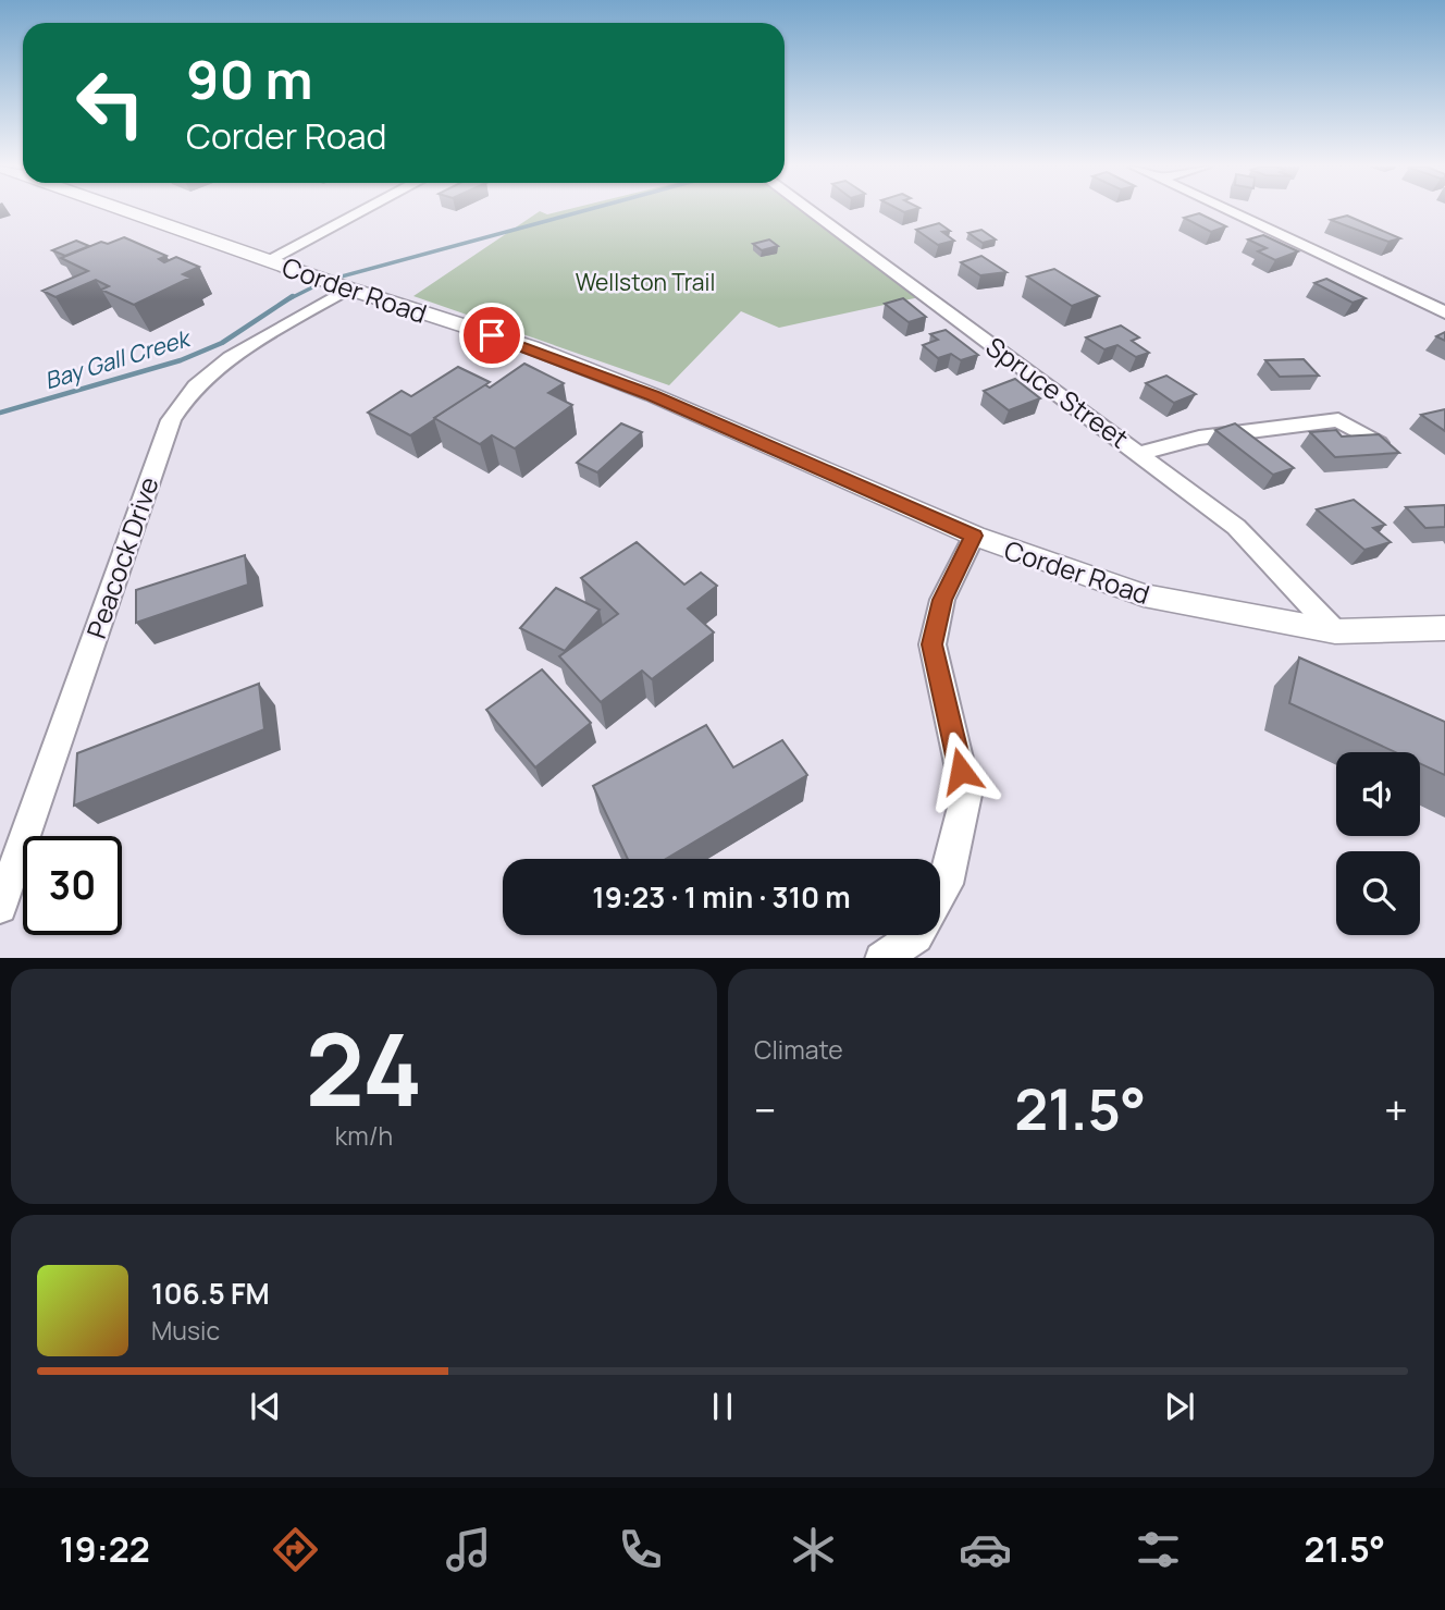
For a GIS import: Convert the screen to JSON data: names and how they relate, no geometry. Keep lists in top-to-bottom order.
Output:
{
  "streets": {
    "street": ["Corder Road", "Spruce Street", "Peacock Drive"]
  },
  "crossings": [
    ["Corder Road", "Spruce Street"],
    ["Corder Road", "Peacock Drive"]
  ],
  "water": ["Bay Gall Creek"],
  "parks": ["Wellston Trail"],
  "page": {
    "turn": ["90 m", "Corder Road"],
    "limit": "30",
    "trip": "19:23 · 1 min · 310 m",
    "tile": [
      ["24", "km/h"],
      "Climate"
    ],
    "heat": ["−", "21.5°", "+"],
    "song": ["106.5 FM", "Music"],
    "tabs": ["19:22", "21.5°"]
  }
}
